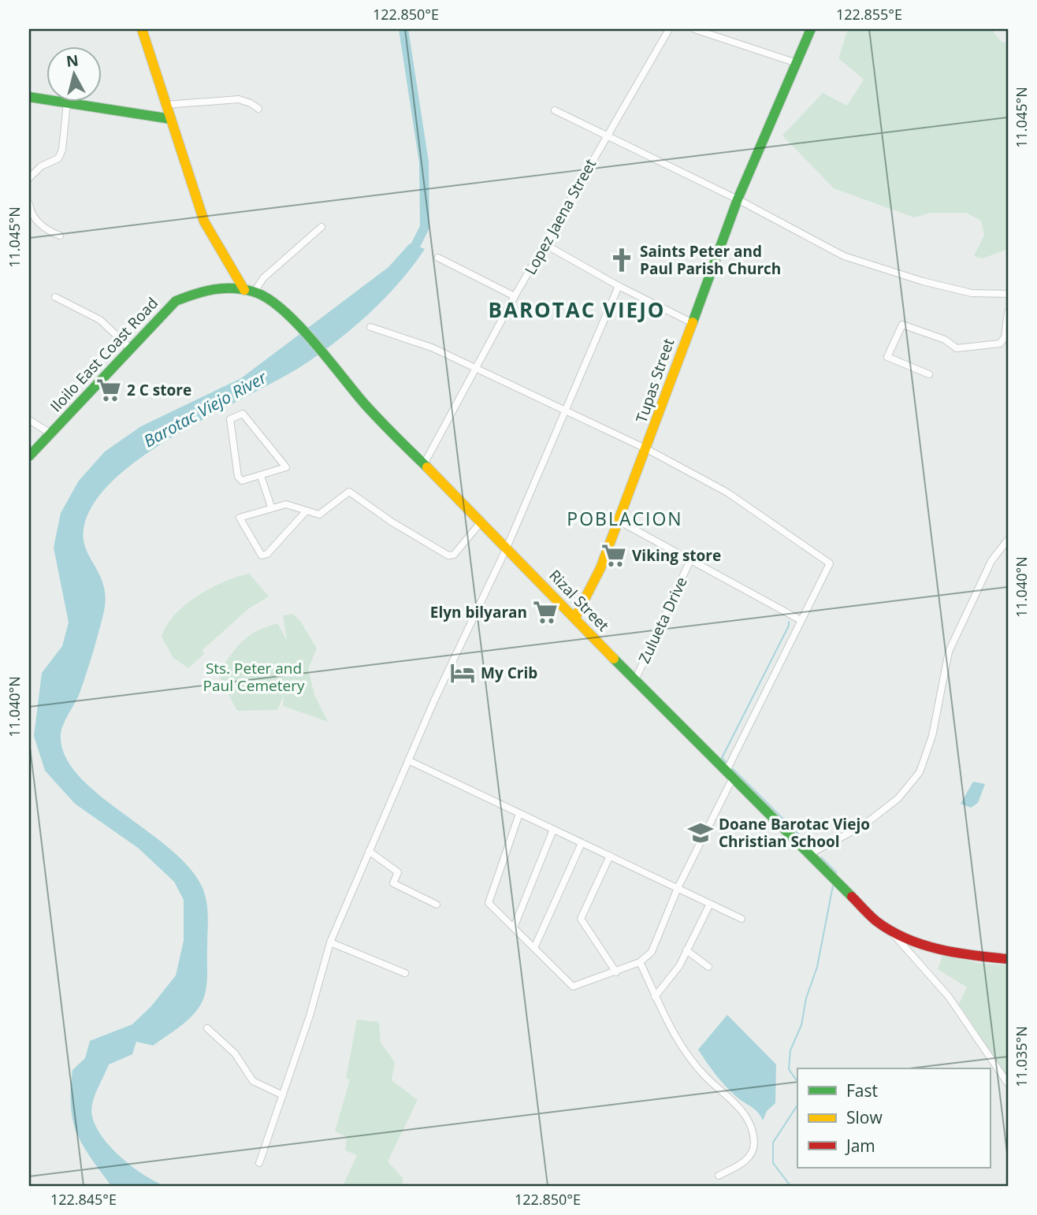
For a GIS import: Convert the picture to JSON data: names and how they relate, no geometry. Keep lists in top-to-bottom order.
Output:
{
  "streets": {
    "main road": ["Iloilo East Coast Road", "Tupas Street", "Rizal Street"],
    "street": ["Lopez Jaena Street", "Zulueta Drive"]
  },
  "crossings": [
    ["Lopez Jaena Street", "Rizal Street"],
    ["Iloilo East Coast Road", "Rizal Street"],
    ["Tupas Street", "Rizal Street"],
    ["Rizal Street", "Zulueta Drive"]
  ],
  "districts": ["BAROTAC VIEJO", "POBLACION"],
  "water": ["Barotac Viejo River"],
  "parks": ["Sts. Peter and Paul Cemetery"],
  "places": {
    "church": ["Saints Peter and Paul Parish Church"],
    "supermarket": ["2 C store", "Viking store", "Elyn bilyaran"],
    "hotel": ["My Crib"],
    "school or university": ["Doane Barotac Viejo Christian School"]
  },
  "legend": ["Fast", "Slow", "Jam"],
  "north": "top",
  "coordinates": [
    "122.850°E",
    "122.855°E",
    "11.045°N",
    "11.040°N",
    "11.035°N",
    "122.845°E"
  ]
}
